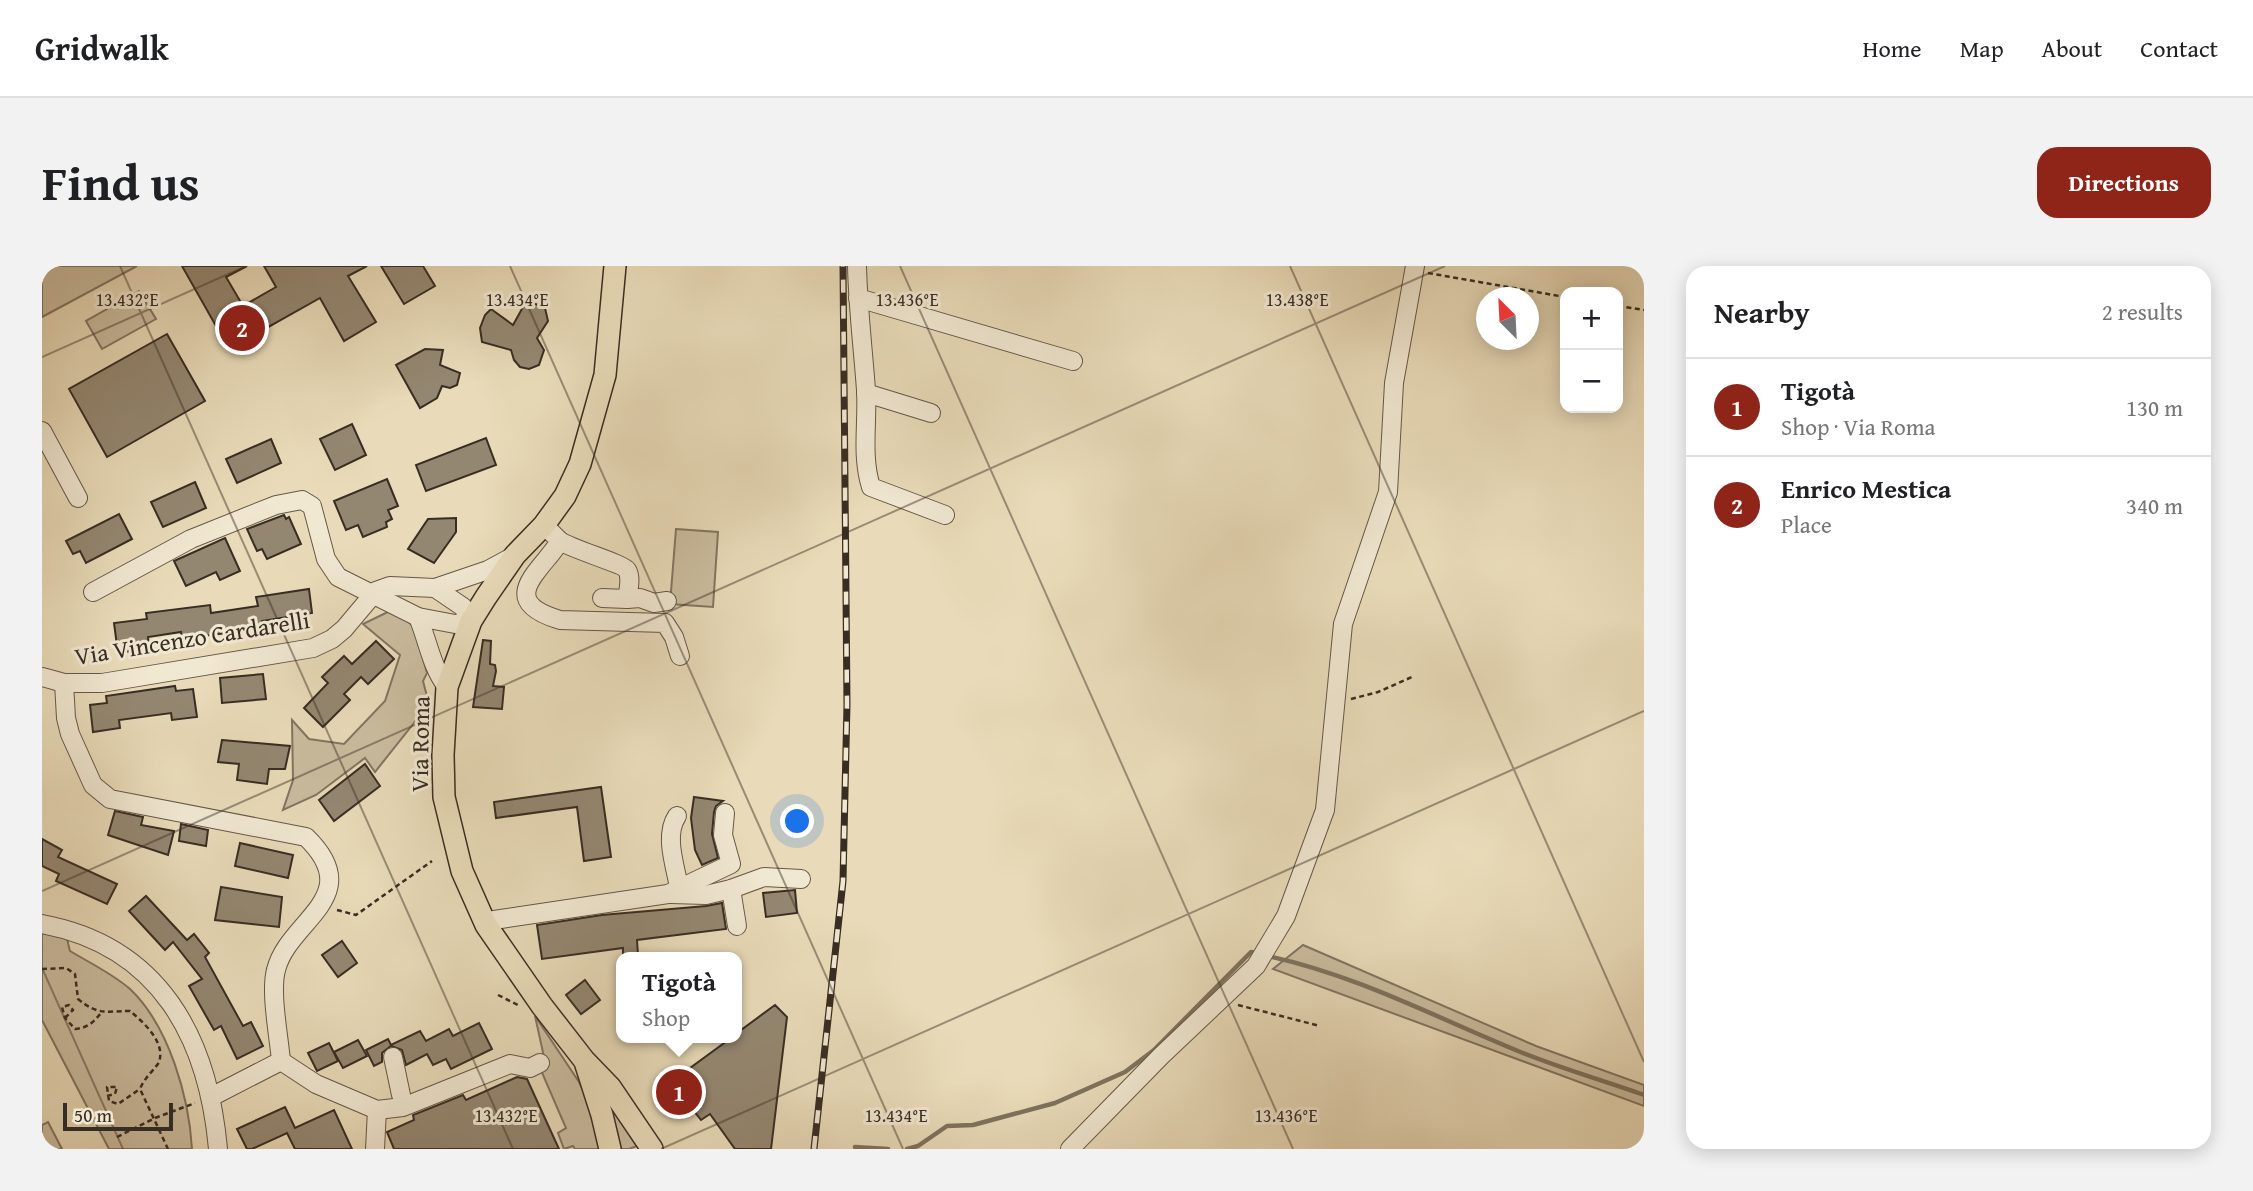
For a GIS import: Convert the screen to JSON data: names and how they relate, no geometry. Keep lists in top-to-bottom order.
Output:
{
  "streets": {
    "main road": ["Via Roma"],
    "street": ["Via Vincenzo Cardarelli"]
  },
  "scale_bar": "50 m",
  "north": "top left",
  "page": {
    "header": "Gridwalk",
    "nav": [
      "Home",
      "Map",
      "About",
      "Contact"
    ],
    "title": "Find us",
    "buttons": "Directions",
    "heading": ["Nearby", "2 results"],
    "map_buttons": ["+", "−"],
    "pins": ["2", "1"],
    "list": [
      {
        "mark": "1",
        "name": "Tigotà",
        "note": "Shop · Via Roma",
        "value": "130 m"
      },
      {
        "mark": "2",
        "name": "Enrico Mestica",
        "note": "Place",
        "value": "340 m"
      }
    ],
    "popup": ["Tigotà", "Shop"],
    "scale": "50 m"
  },
  "coordinates": [
    "13.436°E",
    "13.432°E",
    "13.434°E",
    "13.438°E"
  ]
}
